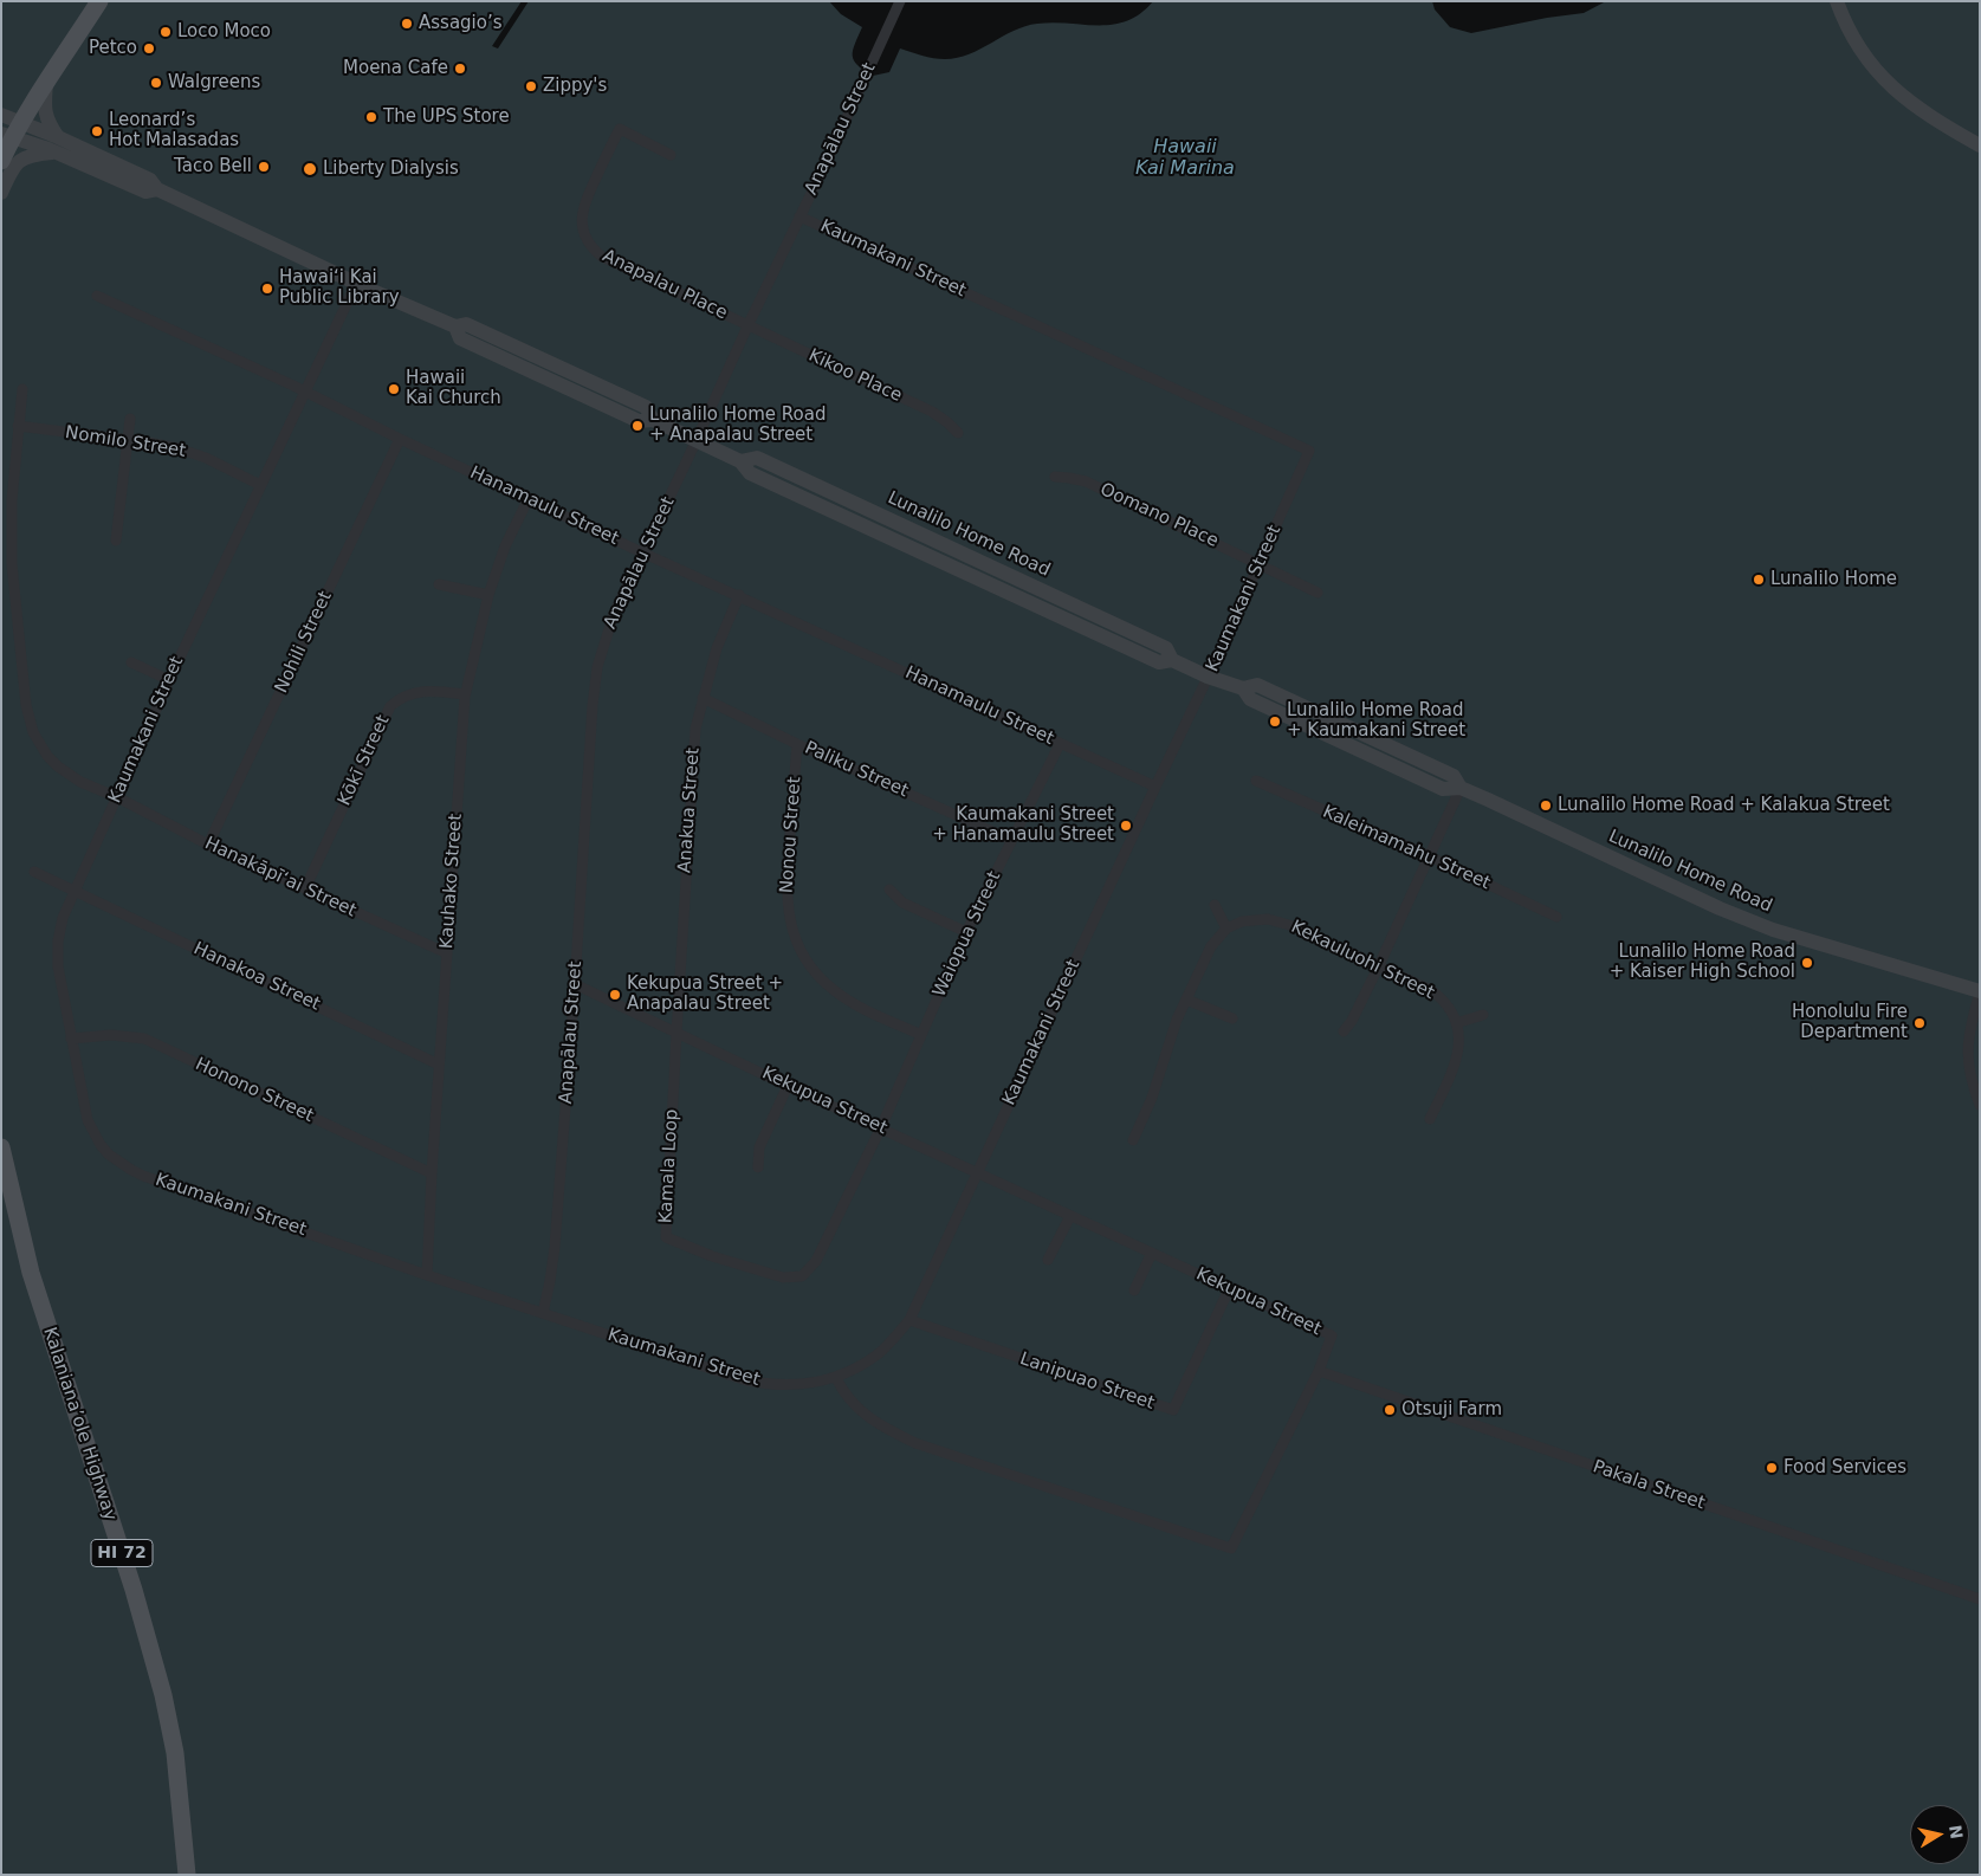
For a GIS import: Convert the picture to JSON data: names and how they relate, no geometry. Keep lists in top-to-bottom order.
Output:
{
  "streets": {
    "main road": ["Lunalilo Home Road", "Kalaniana’ole Highway", "HI 72"],
    "street": [
      "Anapālau Street",
      "Kaumakani Street",
      "Anapalau Place",
      "Kikoo Place",
      "Nomilo Street",
      "Hanamaulu Street",
      "Oomano Place",
      "Nohili Street",
      "Kōkī Street",
      "Paliku Street",
      "Anakua Street",
      "Nonou Street",
      "Kaleimamahu Street",
      "Hanakāpī‘ai Street",
      "Kauhako Street",
      "Waiopua Street",
      "Kekauluohi Street",
      "Hanakoa Street",
      "Honono Street",
      "Kekupua Street",
      "Kamala Loop",
      "Lanipuao Street",
      "Pakala Street"
    ]
  },
  "crossings": [
    ["Anapālau Street", "Kaumakani Street"],
    ["Anapālau Street", "Anapalau Place"],
    ["Anapālau Street", "Kikoo Place"],
    ["Anapālau Street", "Hanamaulu Street"],
    ["Anapālau Street", "Lunalilo Home Road"],
    ["Anapālau Street", "Kekupua Street"],
    ["Kaumakani Street", "Nomilo Street"],
    ["Kaumakani Street", "Hanamaulu Street"],
    ["Kaumakani Street", "Oomano Place"],
    ["Kaumakani Street", "Lunalilo Home Road"],
    ["Kaumakani Street", "Hanakāpī‘ai Street"],
    ["Kaumakani Street", "Kauhako Street"],
    ["Kaumakani Street", "Hanakoa Street"],
    ["Kaumakani Street", "Honono Street"],
    ["Kaumakani Street", "Kekupua Street"],
    ["Kaumakani Street", "Lanipuao Street"],
    ["Anapalau Place", "Kikoo Place"],
    ["Nomilo Street", "Hanakāpī‘ai Street"],
    ["Hanamaulu Street", "Nohili Street"],
    ["Hanamaulu Street", "Anakua Street"],
    ["Hanamaulu Street", "Kauhako Street"],
    ["Hanamaulu Street", "Waiopua Street"],
    ["Nohili Street", "Hanakāpī‘ai Street"],
    ["Kōkī Street", "Hanakāpī‘ai Street"],
    ["Kōkī Street", "Kauhako Street"],
    ["Paliku Street", "Anakua Street"],
    ["Paliku Street", "Nonou Street"],
    ["Paliku Street", "Waiopua Street"],
    ["Anakua Street", "Kekupua Street"],
    ["Anakua Street", "Kamala Loop"],
    ["Nonou Street", "Waiopua Street"],
    ["Hanakāpī‘ai Street", "Kauhako Street"],
    ["Kauhako Street", "Hanakoa Street"],
    ["Kauhako Street", "Honono Street"],
    ["Waiopua Street", "Kekupua Street"],
    ["Waiopua Street", "Kamala Loop"],
    ["Kekupua Street", "Kamala Loop"],
    ["Kekupua Street", "Lanipuao Street"],
    ["Kekupua Street", "Pakala Street"]
  ],
  "water": ["Hawaii Kai Marina"],
  "places": [
    "Assagio’s",
    "Loco Moco",
    "Petco",
    "Moena Cafe",
    "Walgreens",
    "Zippy's",
    "The UPS Store",
    "Leonard’s Hot Malasadas",
    "Taco Bell",
    "Liberty Dialysis",
    "Hawaiʻi Kai Public Library",
    "Hawaii Kai Church",
    "Lunalilo Home Road + Anapalau Street",
    "Lunalilo Home",
    "Lunalilo Home Road + Kaumakani Street",
    "Lunalilo Home Road + Kalakua Street",
    "Kaumakani Street + Hanamaulu Street",
    "Lunalilo Home Road + Kaiser High School",
    "Kekupua Street + Anapalau Street",
    "Honolulu Fire Department",
    "Otsuji Farm",
    "Food Services"
  ],
  "north": "right"
}
